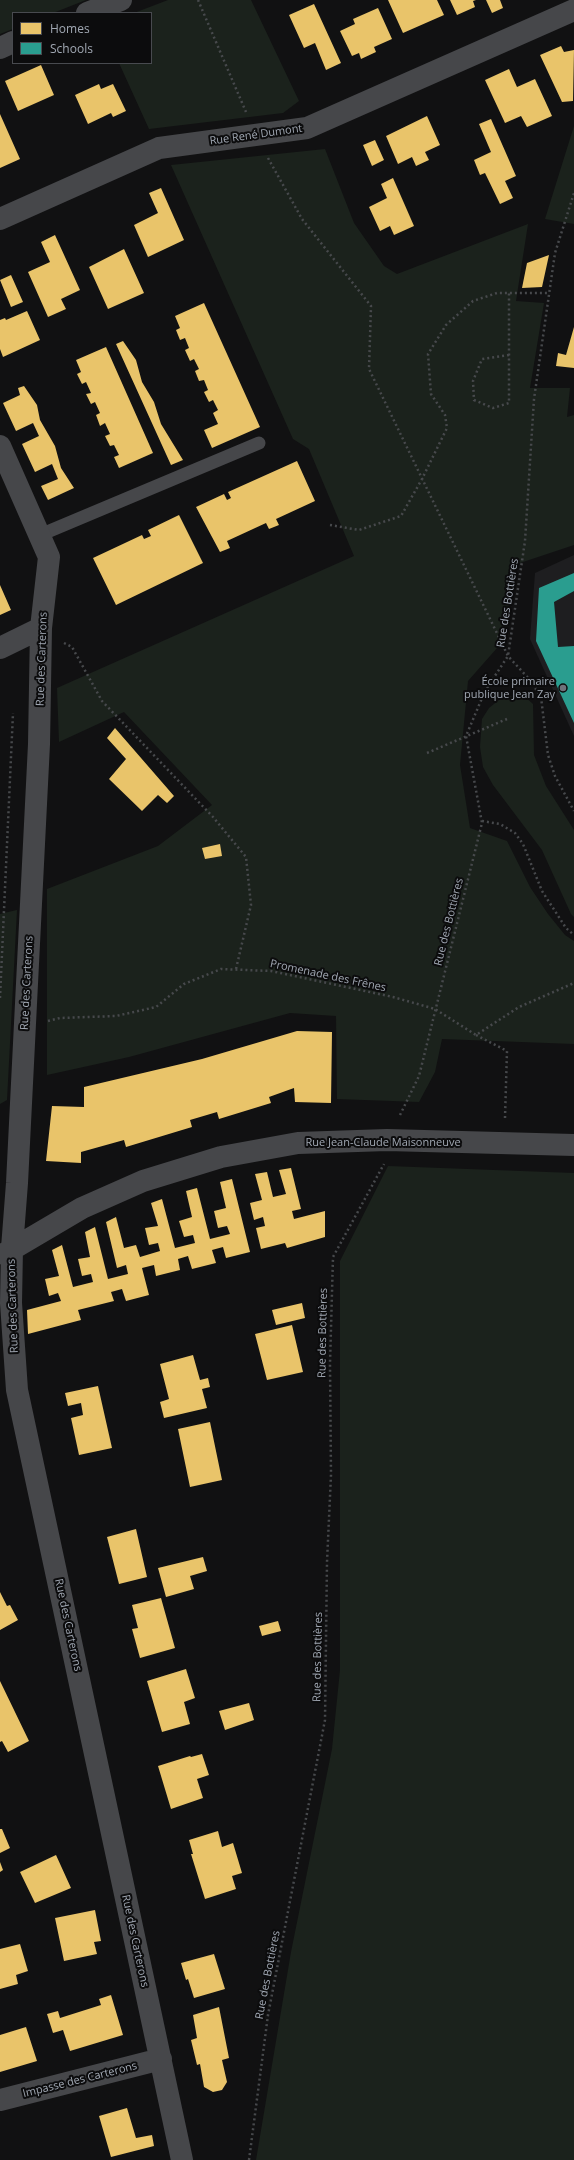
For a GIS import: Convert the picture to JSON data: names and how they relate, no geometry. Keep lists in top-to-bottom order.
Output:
{
  "streets": {
    "street": [
      "Rue René Dumont",
      "Rue des Carterons",
      "Rue Jean-Claude Maisonneuve",
      "Impasse des Carterons"
    ],
    "path": ["Rue des Bottières", "Promenade des Frênes"]
  },
  "crossings": [
    ["Rue des Bottières", "Promenade des Frênes"],
    ["Rue des Carterons", "Promenade des Frênes"],
    ["Rue des Carterons", "Rue Jean-Claude Maisonneuve"],
    ["Rue des Carterons", "Impasse des Carterons"]
  ],
  "places": ["École primaire publique Jean Zay"],
  "legend": ["Homes", "Schools"]
}
